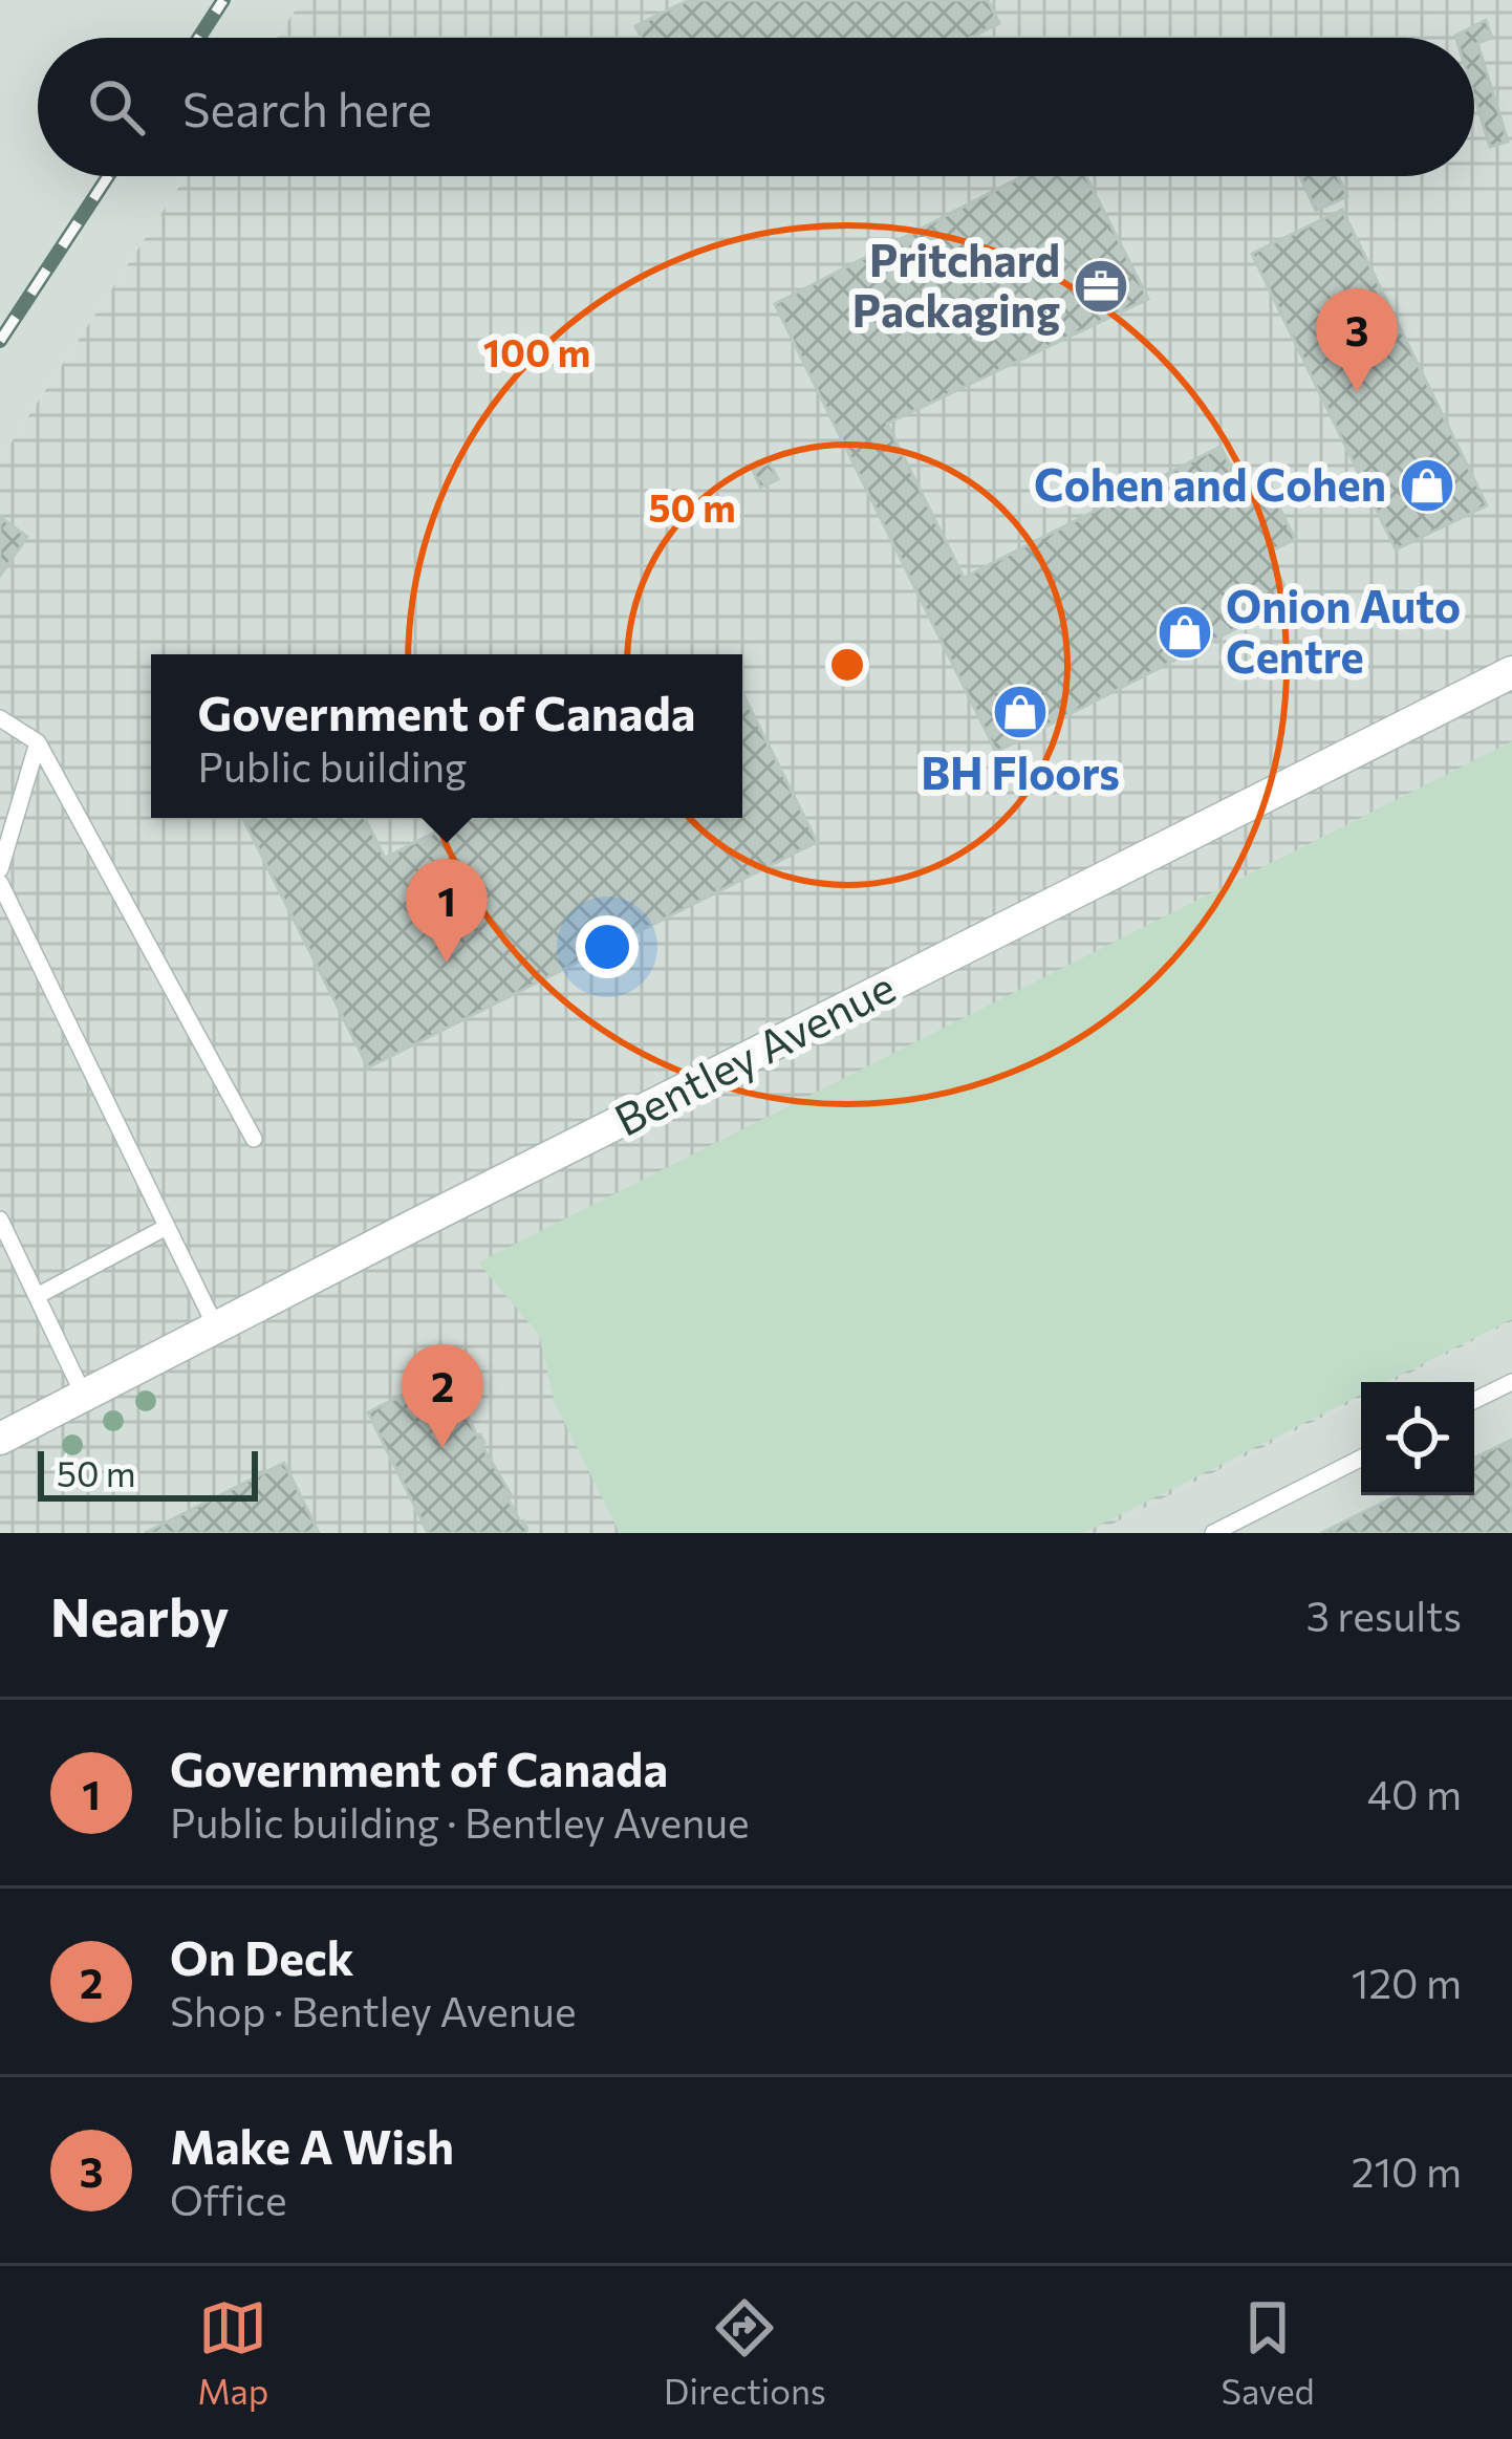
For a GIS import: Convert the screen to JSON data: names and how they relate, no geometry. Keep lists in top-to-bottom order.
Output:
{
  "streets": {
    "street": ["Bentley Avenue"]
  },
  "places": {
    "office": ["Pritchard Packaging"],
    "shop": ["Cohen and Cohen", "Onion Auto Centre", "BH Floors"]
  },
  "scale_bar": "50 m",
  "page": {
    "search": "Search here",
    "pins": ["3", "1", "2"],
    "popup": ["Government of Canada", "Public building"],
    "scale": "50 m",
    "heading": ["Nearby", "3 results"],
    "list": [
      {
        "mark": "1",
        "name": "Government of Canada",
        "note": "Public building · Bentley Avenue",
        "value": "40 m"
      },
      {
        "mark": "2",
        "name": "On Deck",
        "note": "Shop · Bentley Avenue",
        "value": "120 m"
      },
      {
        "mark": "3",
        "name": "Make A Wish",
        "note": "Office",
        "value": "210 m"
      }
    ],
    "nav": ["Map", "Directions", "Saved"]
  },
  "rings": ["100 m", "50 m"]
}
